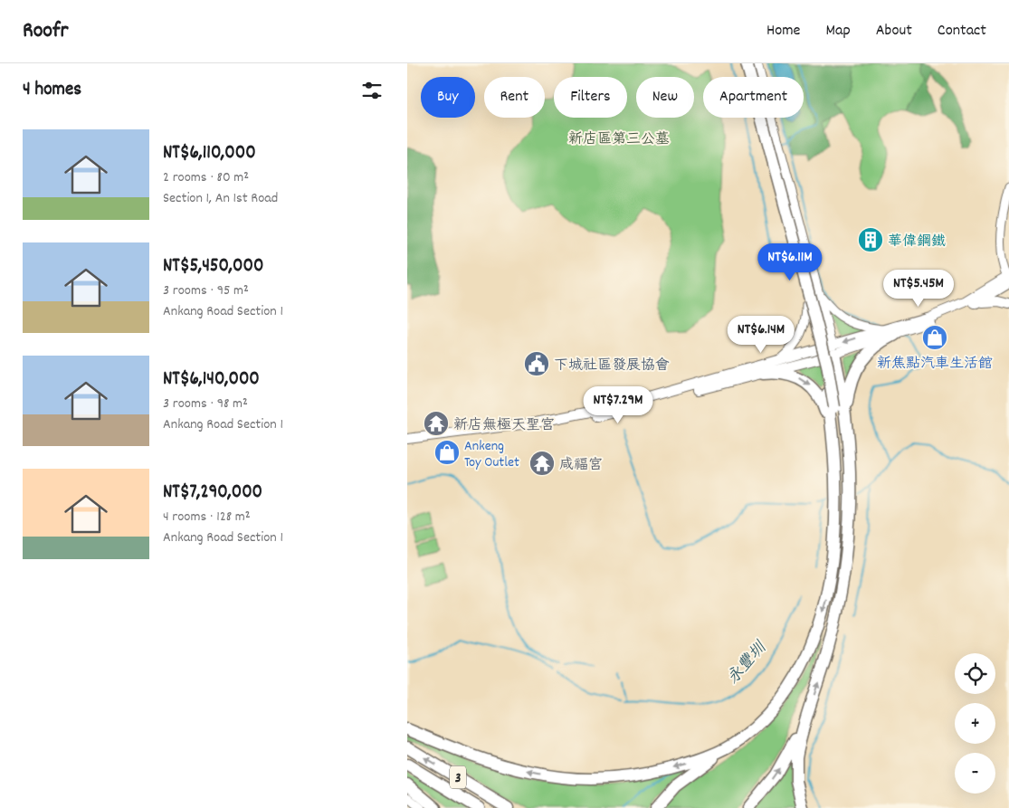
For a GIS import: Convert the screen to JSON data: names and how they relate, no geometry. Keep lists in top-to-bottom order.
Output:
{
  "streets": {
    "highway": ["3"]
  },
  "water": ["永豐圳"],
  "parks": ["新店區第三公墓"],
  "places": {
    "building": ["華偉鋼鐵"],
    "shop": ["新焦點汽車生活館", "Ankeng Toy Outlet"],
    "public building": ["下城社區發展協會"],
    "temple": ["新店無極天聖宮", "咸福宮"]
  },
  "page": {
    "header": "Roofr",
    "nav": [
      "Home",
      "Map",
      "About",
      "Contact"
    ],
    "heading": "4 homes",
    "chip": [
      "Buy",
      "Rent",
      "Filters",
      "New",
      "Apartment"
    ],
    "list": [
      {
        "name": "NT$6,110,000",
        "note": "2 rooms · 80 m² · Section 1, An 1st Road"
      },
      {
        "name": "NT$5,450,000",
        "note": "3 rooms · 95 m² · Ankang Road Section 1"
      },
      {
        "name": "NT$6,140,000",
        "note": "3 rooms · 98 m² · Ankang Road Section 1"
      },
      {
        "name": "NT$7,290,000",
        "note": "4 rooms · 128 m² · Ankang Road Section 1"
      }
    ],
    "price": [
      "NT$6.11M",
      "NT$5.45M",
      "NT$6.14M",
      "NT$7.29M"
    ],
    "map_buttons": ["+", "−"]
  }
}
